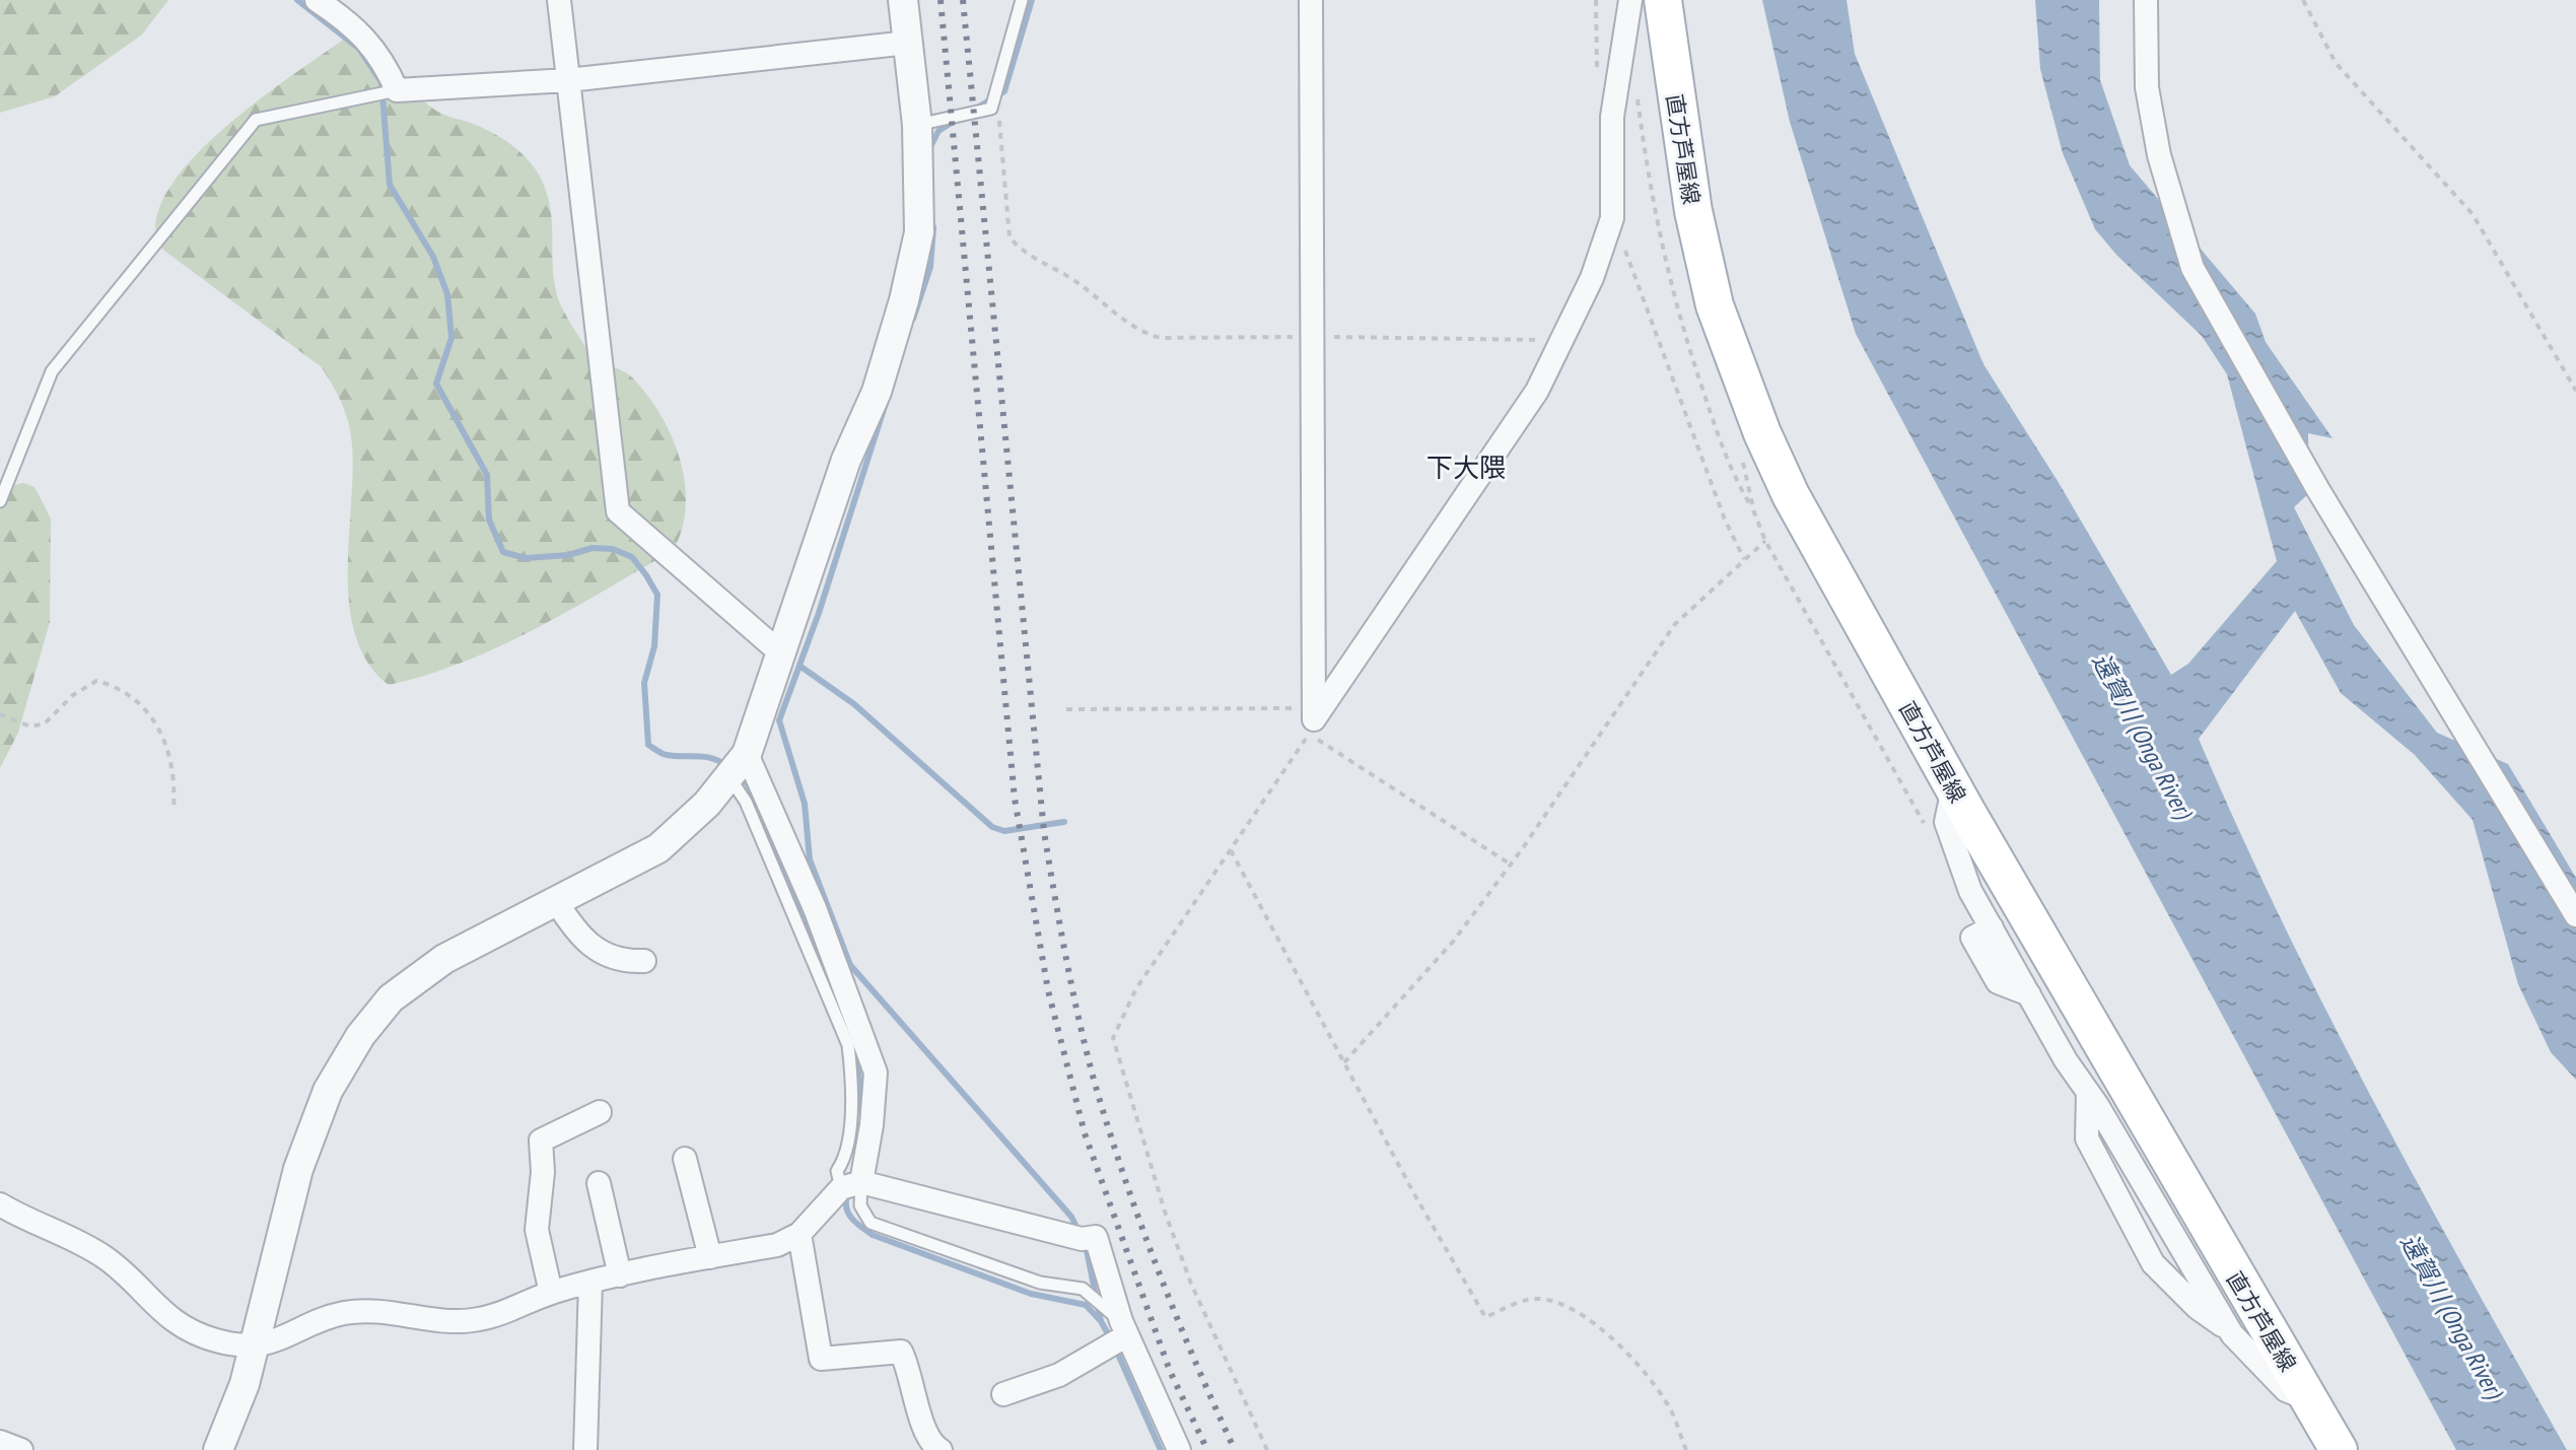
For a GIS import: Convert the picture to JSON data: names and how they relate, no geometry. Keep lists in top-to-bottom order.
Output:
{
  "streets": {
    "main road": ["直方芦屋線"]
  },
  "districts": ["下大隈"],
  "water": ["遠賀川 (Onga River)"]
}
